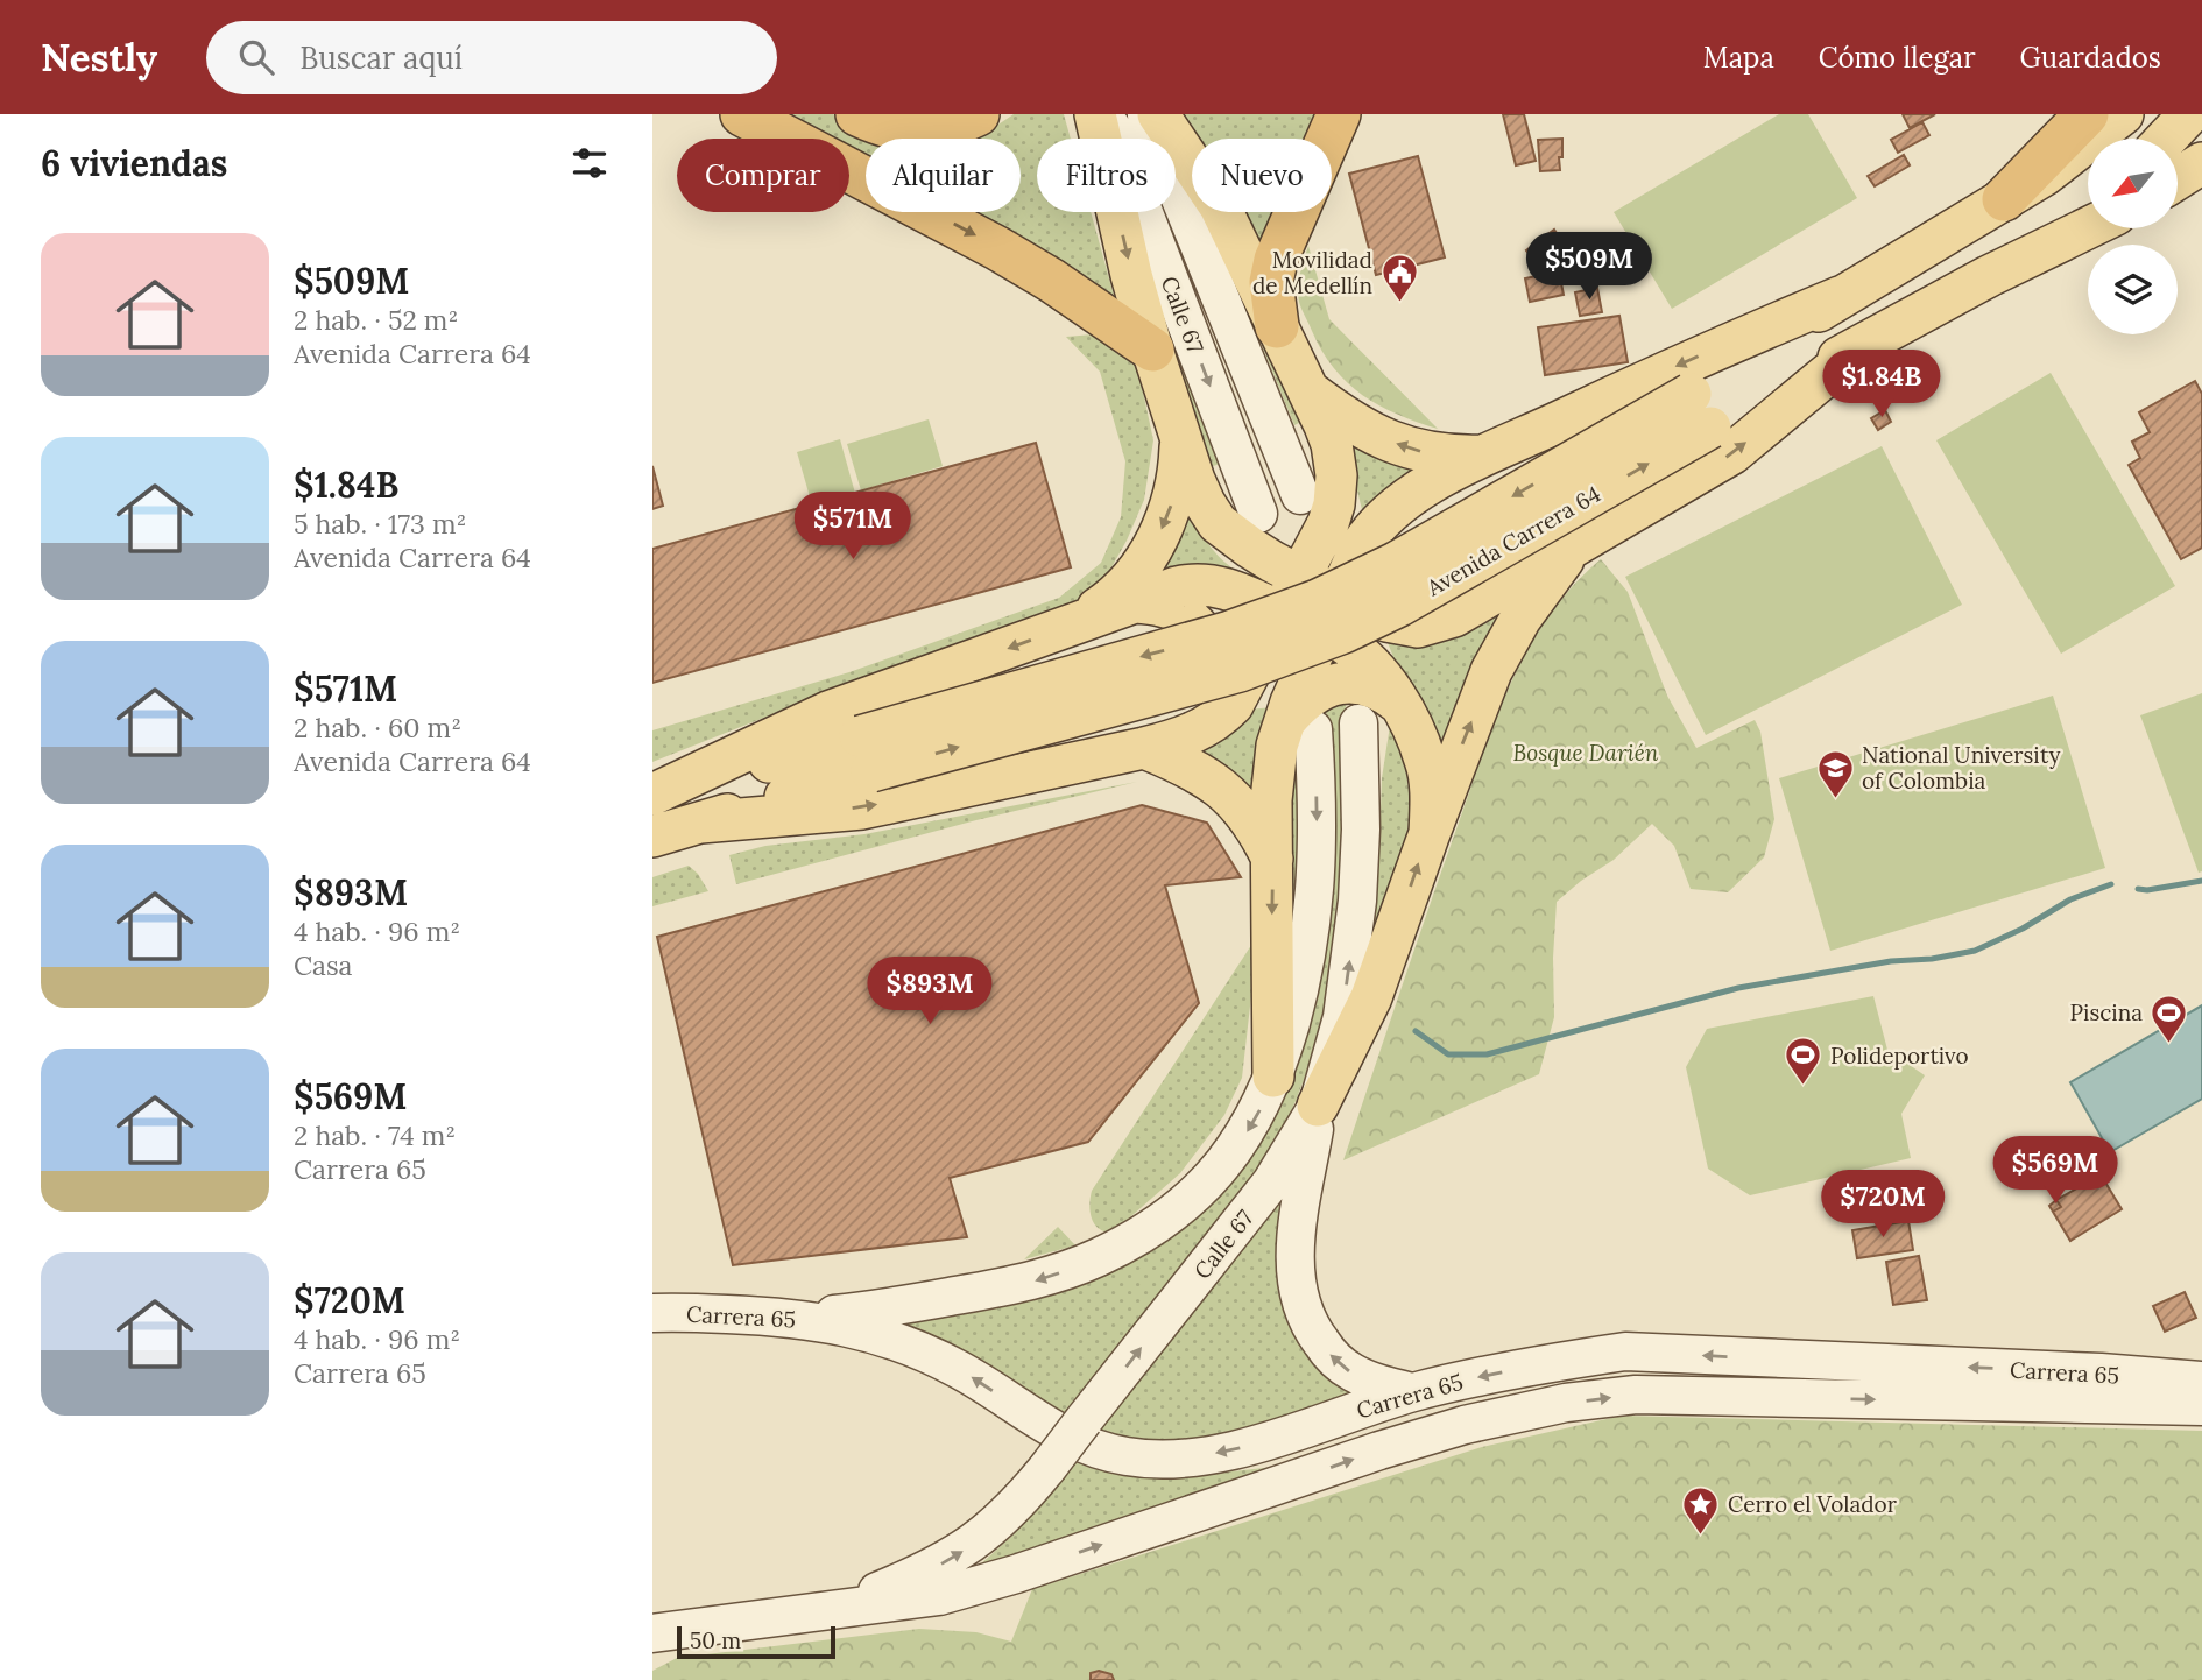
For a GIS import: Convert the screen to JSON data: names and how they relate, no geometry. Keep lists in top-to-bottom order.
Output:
{
  "streets": {
    "main road": ["Calle 67", "Avenida Carrera 64", "Carrera 65"]
  },
  "crossings": [
    ["Calle 67", "Carrera 65"]
  ],
  "parks": ["Bosque Darién"],
  "places": {
    "public building": ["Movilidad de Medellín"],
    "school or university": ["National University of Colombia"],
    "sports": ["Piscina", "Polideportivo"],
    "place": ["Cerro el Volador"]
  },
  "scale_bar": "50 m",
  "north": "bottom left",
  "page": {
    "header": "Nestly",
    "search": "Buscar aquí",
    "nav": ["Mapa", "Cómo llegar", "Guardados"],
    "heading": "6 viviendas",
    "chip": [
      "Comprar",
      "Alquilar",
      "Filtros",
      "Nuevo"
    ],
    "list": [
      {
        "name": "$509M",
        "note": "2 hab. · 52 m² · Avenida Carrera 64"
      },
      {
        "name": "$1.84B",
        "note": "5 hab. · 173 m² · Avenida Carrera 64"
      },
      {
        "name": "$571M",
        "note": "2 hab. · 60 m² · Avenida Carrera 64"
      },
      {
        "name": "$893M",
        "note": "4 hab. · 96 m² · Casa"
      },
      {
        "name": "$569M",
        "note": "2 hab. · 74 m² · Carrera 65"
      },
      {
        "name": "$720M",
        "note": "4 hab. · 96 m² · Carrera 65"
      }
    ],
    "price": [
      "$509M",
      "$1.84B",
      "$571M",
      "$893M",
      "$569M",
      "$720M"
    ],
    "scale": "50 m"
  }
}
